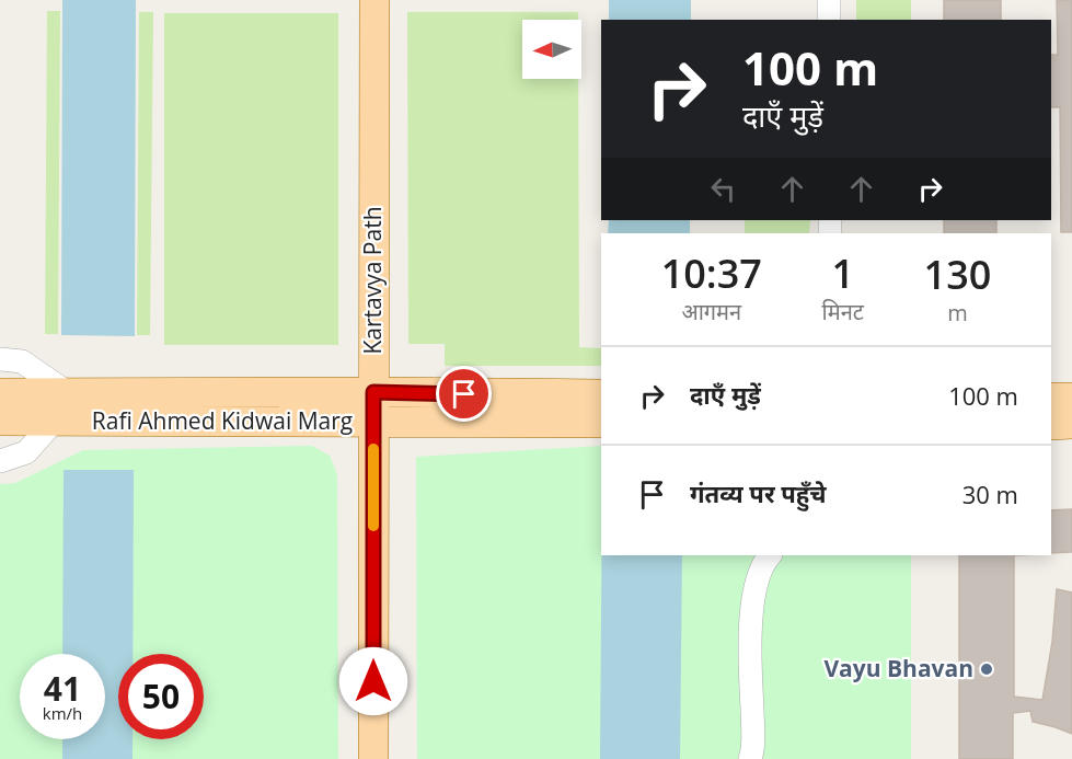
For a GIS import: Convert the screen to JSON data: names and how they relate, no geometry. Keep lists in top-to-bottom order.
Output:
{
  "streets": {
    "main road": ["Kartavya Path", "Rafi Ahmed Kidwai Marg"]
  },
  "crossings": [
    ["Kartavya Path", "Rafi Ahmed Kidwai Marg"]
  ],
  "places": ["Vayu Bhavan"],
  "north": "left",
  "page": {
    "turn": ["100 m", "दाएँ मुड़ें"],
    "eta": [
      "10:37",
      "आगमन",
      "1",
      "मिनट",
      "130",
      "m"
    ],
    "list": [
      {
        "name": "दाएँ मुड़ें",
        "value": "100 m"
      },
      {
        "name": "गंतव्य पर पहुँचे",
        "value": "30 m"
      }
    ],
    "speed": "41 km/h",
    "limit": "50"
  }
}
